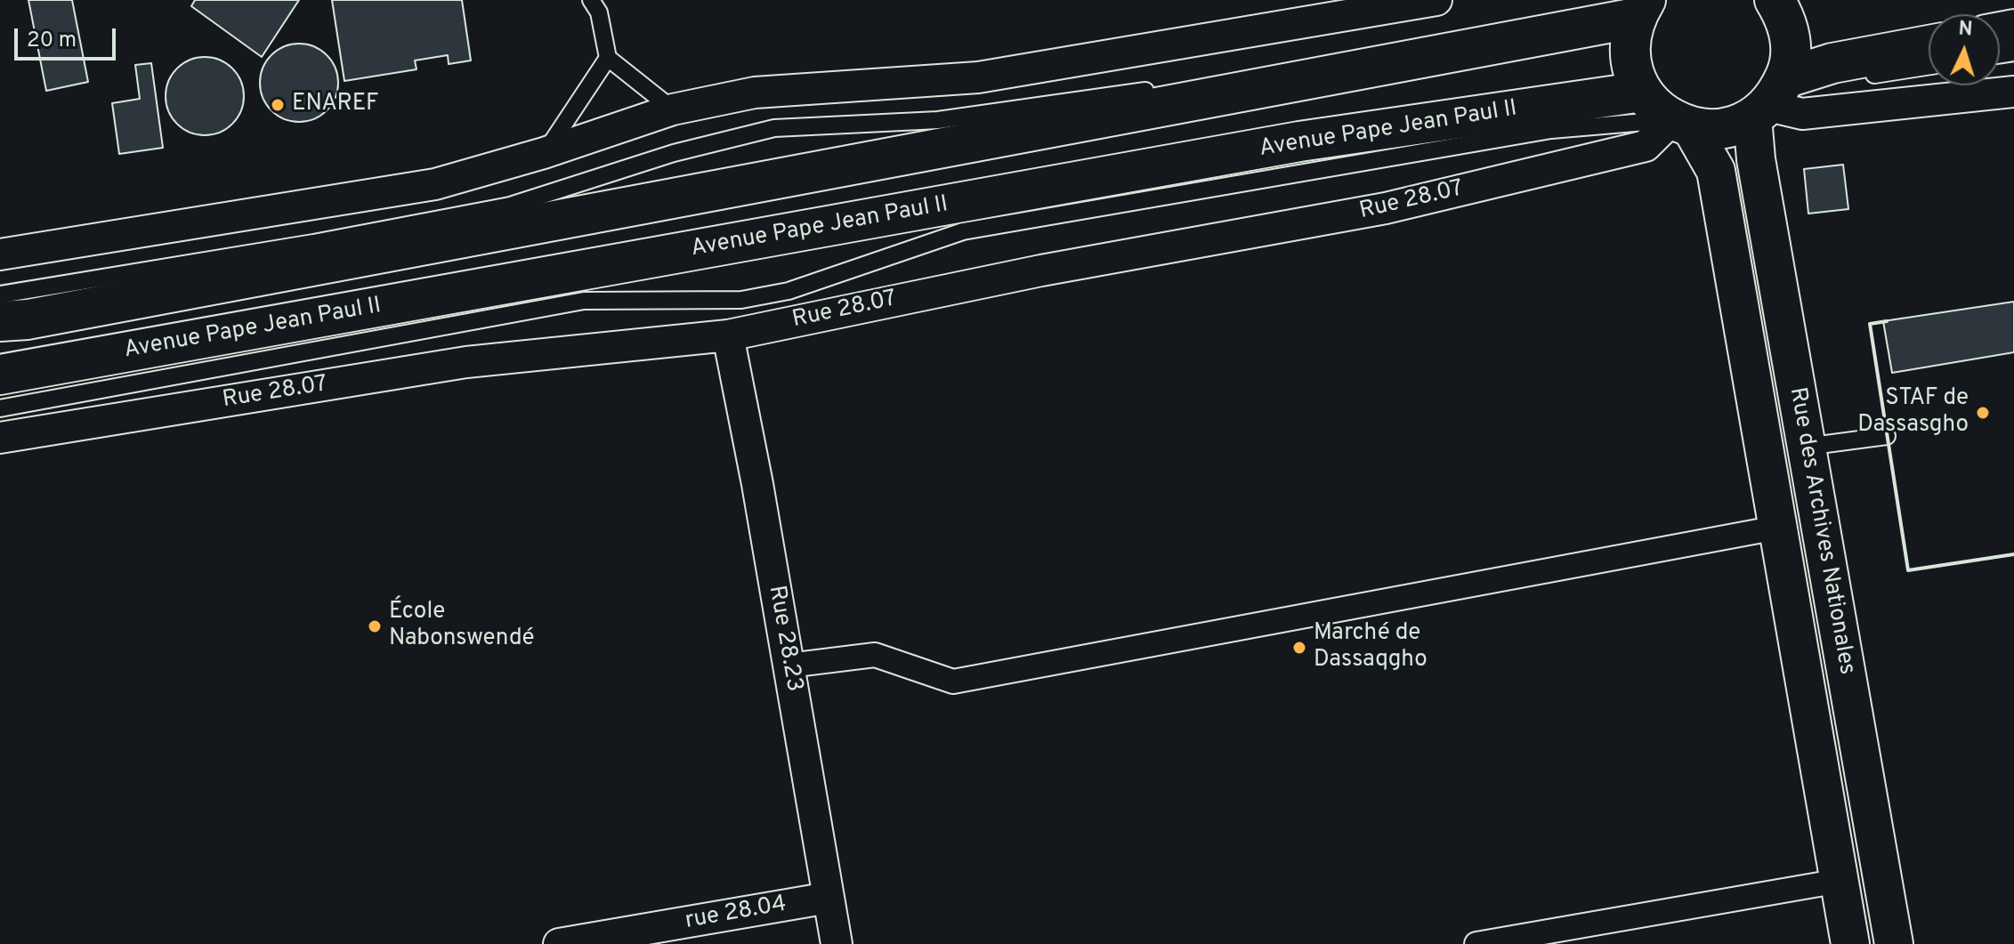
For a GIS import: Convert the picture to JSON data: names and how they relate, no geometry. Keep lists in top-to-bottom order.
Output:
{
  "streets": {
    "highway": ["Avenue Pape Jean Paul II"],
    "street": [
      "Rue 28.07",
      "Rue des Archives Nationales",
      "Rue 28.23",
      "rue 28.04"
    ]
  },
  "crossings": [
    ["Rue 28.07", "Rue des Archives Nationales"],
    ["Rue 28.07", "Rue 28.23"],
    ["Rue 28.23", "rue 28.04"]
  ],
  "places": [
    "ENAREF",
    "STAF de Dassasgho",
    "École Nabonswendé",
    "Marché de Dassaqgho"
  ],
  "scale_bar": "20 m",
  "north": "top"
}
